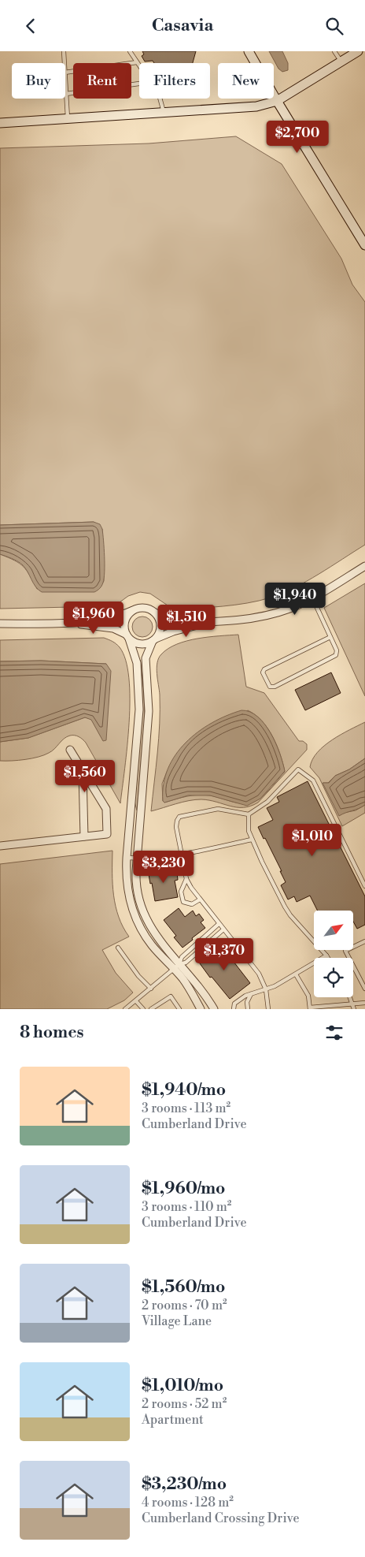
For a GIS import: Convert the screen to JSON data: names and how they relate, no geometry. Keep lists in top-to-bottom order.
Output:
{
  "north": "top right",
  "page": {
    "header": "Casavia",
    "chip": [
      "Buy",
      "Rent",
      "Filters",
      "New"
    ],
    "price": [
      "$2,700",
      "$1,940",
      "$1,960",
      "$1,510",
      "$1,560",
      "$1,010",
      "$3,230",
      "$1,370"
    ],
    "heading": "8 homes",
    "list": [
      {
        "name": "$1,940/mo",
        "note": "3 rooms · 113 m² · Cumberland Drive"
      },
      {
        "name": "$1,960/mo",
        "note": "3 rooms · 110 m² · Cumberland Drive"
      },
      {
        "name": "$1,560/mo",
        "note": "2 rooms · 70 m² · Village Lane"
      },
      {
        "name": "$1,010/mo",
        "note": "2 rooms · 52 m² · Apartment"
      },
      {
        "name": "$3,230/mo",
        "note": "4 rooms · 128 m² · Cumberland Crossing Drive"
      }
    ]
  }
}
